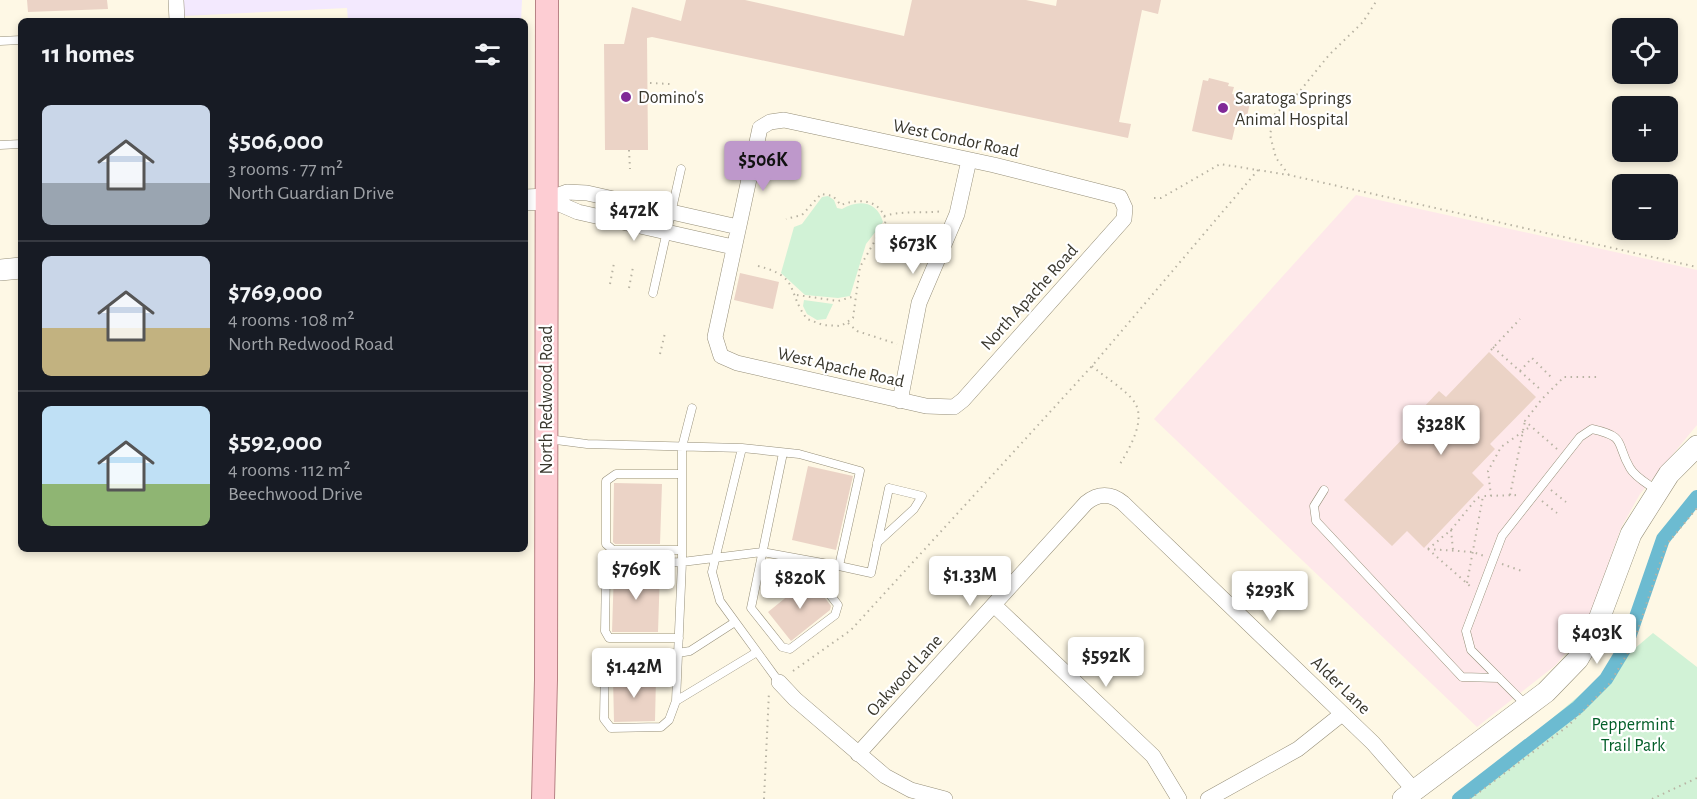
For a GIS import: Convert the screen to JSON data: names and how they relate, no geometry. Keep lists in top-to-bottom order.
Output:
{
  "streets": {
    "main road": ["North Redwood Road"],
    "street": [
      "West Condor Road",
      "North Apache Road",
      "West Apache Road",
      "Oakwood Lane",
      "Alder Lane"
    ]
  },
  "crossings": [
    ["West Condor Road", "North Apache Road"],
    ["North Apache Road", "West Apache Road"],
    ["Oakwood Lane", "Alder Lane"]
  ],
  "parks": ["Peppermint Trail Park"],
  "places": ["Domino's", "Saratoga Springs Animal Hospital"],
  "page": {
    "map_buttons": ["+", "−"],
    "heading": "11 homes",
    "list": [
      {
        "name": "$506,000",
        "note": "3 rooms · 77 m² · North Guardian Drive"
      },
      {
        "name": "$769,000",
        "note": "4 rooms · 108 m² · North Redwood Road"
      },
      {
        "name": "$592,000",
        "note": "4 rooms · 112 m² · Beechwood Drive"
      }
    ],
    "price": [
      "$506K",
      "$472K",
      "$673K",
      "$328K",
      "$769K",
      "$1.33M",
      "$820K",
      "$293K",
      "$403K",
      "$592K",
      "$1.42M"
    ]
  }
}
